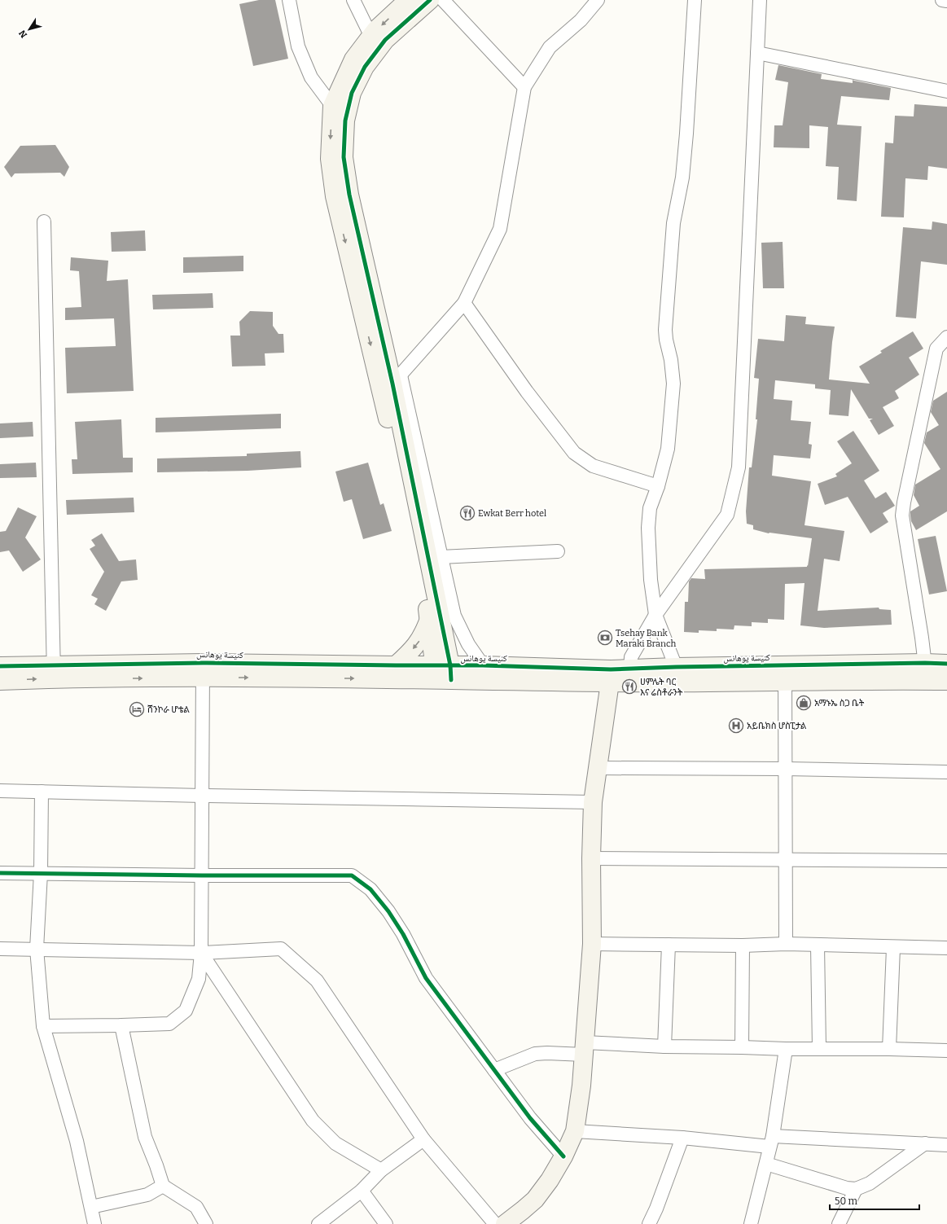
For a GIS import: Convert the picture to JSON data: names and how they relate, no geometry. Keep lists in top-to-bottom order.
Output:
{
  "streets": {
    "street": ["كنيسة يوهانس"]
  },
  "places": {
    "restaurant": ["Ewkat Berr hotel", "ሀምሌት ባር እና ሬስቶራንት"],
    "bank": ["Tsehay Bank Maraki Branch"],
    "shop": ["አማኑኤ ስጋ ቤት"],
    "hotel": ["ሸንኮራ ሆቴል"],
    "hospital": ["አይቤክስ ሆስፒታል"]
  },
  "scale_bar": "50 m",
  "north": "bottom left"
}
